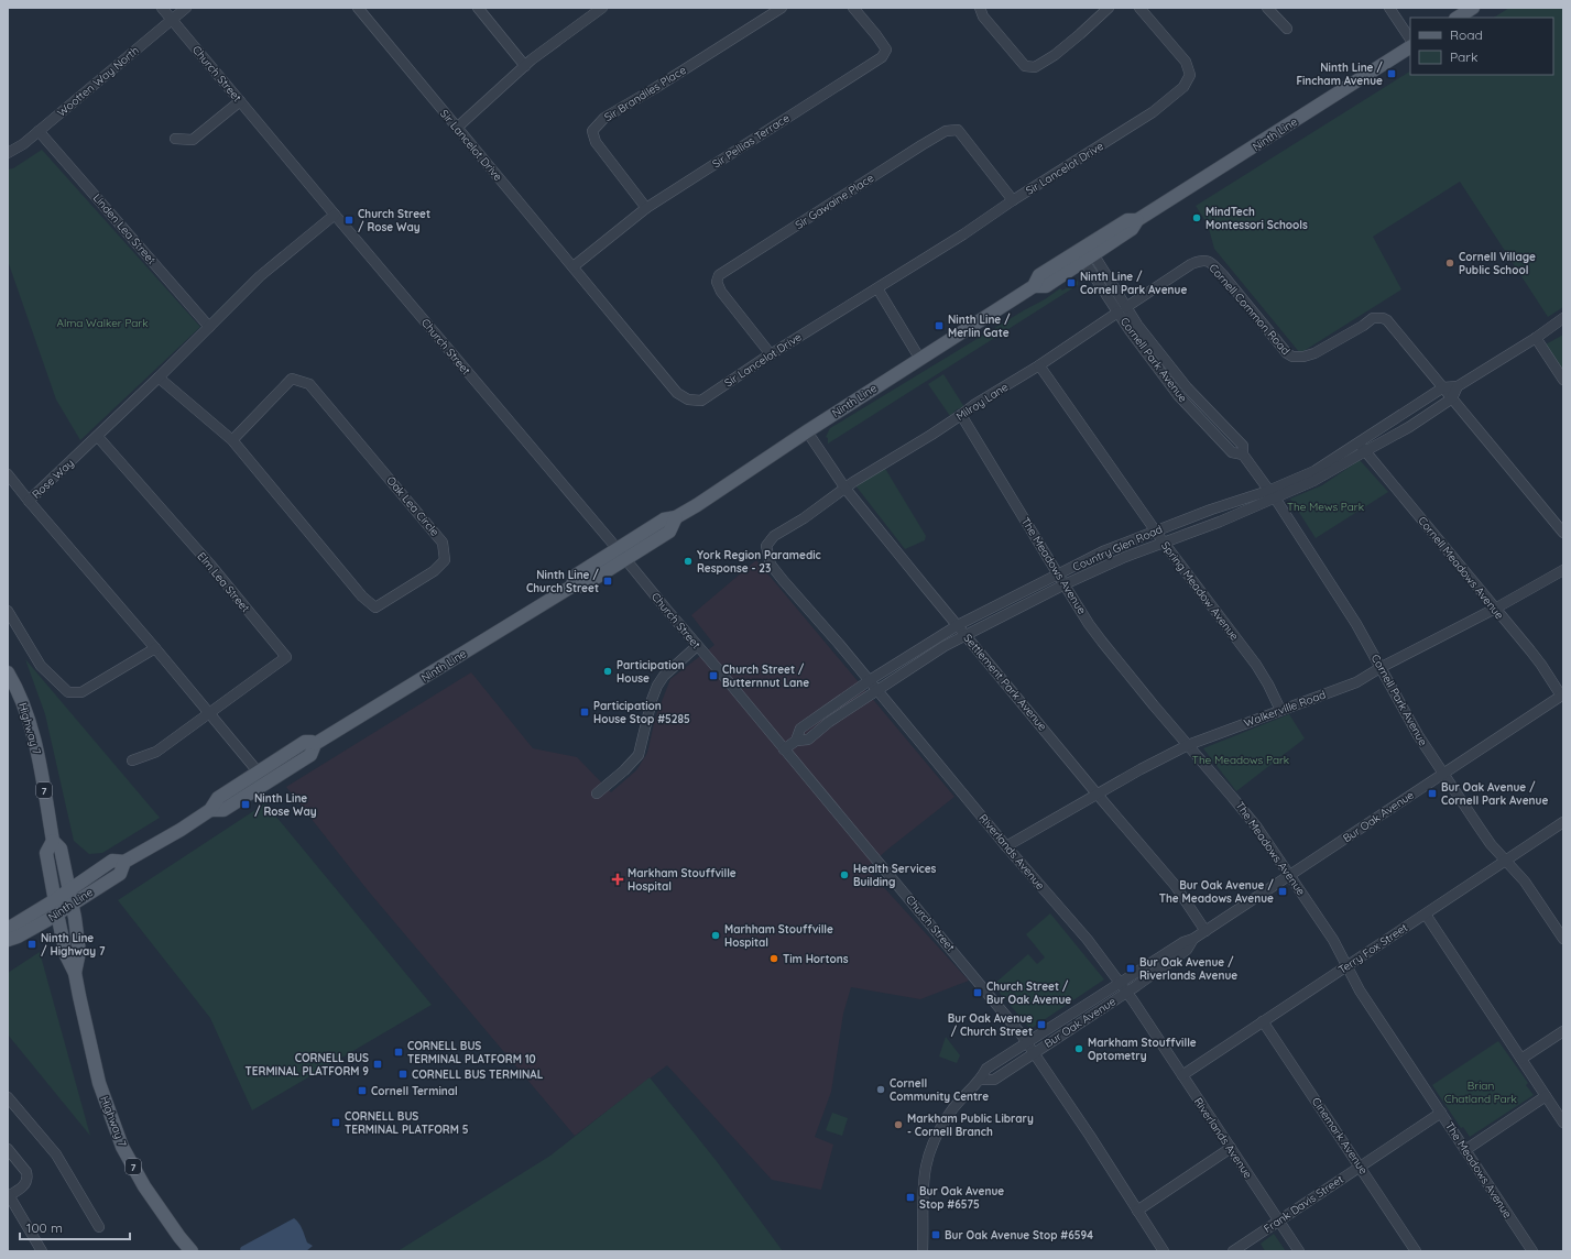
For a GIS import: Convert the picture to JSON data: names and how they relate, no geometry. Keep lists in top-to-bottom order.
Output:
{
  "streets": {
    "main road": ["Ninth Line", "Highway 7", "7"],
    "street": [
      "Church Street",
      "Wootten Way North",
      "Sir Brandiles Place",
      "Sir Pellias Terrace",
      "Sir Lancelot Drive",
      "Sir Gawaine Place",
      "Linden Lea Street",
      "Cornell Common Road",
      "Cornell Park Avenue",
      "Milroy Lane",
      "Rose Way",
      "Oak Lea Circle",
      "Country Glen Road",
      "The Meadows Avenue",
      "Cornell Meadows Avenue",
      "Elm Lea Street",
      "Spring Meadow Avenue",
      "Settlement Park Avenue",
      "Walkerville Road",
      "Bur Oak Avenue",
      "Riverlands Avenue",
      "Terry Fox Street",
      "Cinemark Avenue",
      "Frank Davis Street"
    ]
  },
  "crossings": [
    ["Church Street", "Wootten Way North"],
    ["Church Street", "Ninth Line"],
    ["Church Street", "Rose Way"],
    ["Church Street", "Country Glen Road"],
    ["Church Street", "Bur Oak Avenue"],
    ["Wootten Way North", "Linden Lea Street"],
    ["Sir Brandiles Place", "Sir Pellias Terrace"],
    ["Ninth Line", "Cornell Park Avenue"],
    ["Ninth Line", "Rose Way"],
    ["Ninth Line", "Settlement Park Avenue"],
    ["Ninth Line", "Highway 7"],
    ["Sir Pellias Terrace", "Sir Lancelot Drive"],
    ["Sir Lancelot Drive", "Sir Gawaine Place"],
    ["Linden Lea Street", "Rose Way"],
    ["Cornell Common Road", "Cornell Park Avenue"],
    ["Cornell Common Road", "Country Glen Road"],
    ["Cornell Park Avenue", "Milroy Lane"],
    ["Cornell Park Avenue", "Country Glen Road"],
    ["Cornell Park Avenue", "Walkerville Road"],
    ["Cornell Park Avenue", "Bur Oak Avenue"],
    ["Cornell Park Avenue", "Terry Fox Street"],
    ["Milroy Lane", "The Meadows Avenue"],
    ["Milroy Lane", "Spring Meadow Avenue"],
    ["Milroy Lane", "Settlement Park Avenue"],
    ["Milroy Lane", "Riverlands Avenue"],
    ["Rose Way", "Oak Lea Circle"],
    ["Rose Way", "Elm Lea Street"],
    ["Country Glen Road", "The Meadows Avenue"],
    ["Country Glen Road", "Cornell Meadows Avenue"],
    ["Country Glen Road", "Spring Meadow Avenue"],
    ["Country Glen Road", "Settlement Park Avenue"],
    ["Country Glen Road", "Riverlands Avenue"],
    ["The Meadows Avenue", "Walkerville Road"],
    ["The Meadows Avenue", "Bur Oak Avenue"],
    ["The Meadows Avenue", "Terry Fox Street"],
    ["The Meadows Avenue", "Frank Davis Street"],
    ["Cornell Meadows Avenue", "Walkerville Road"],
    ["Cornell Meadows Avenue", "Bur Oak Avenue"],
    ["Spring Meadow Avenue", "Walkerville Road"],
    ["Settlement Park Avenue", "Walkerville Road"],
    ["Settlement Park Avenue", "Bur Oak Avenue"],
    ["Settlement Park Avenue", "Riverlands Avenue"],
    ["Walkerville Road", "Riverlands Avenue"],
    ["Bur Oak Avenue", "Riverlands Avenue"],
    ["Riverlands Avenue", "Terry Fox Street"],
    ["Riverlands Avenue", "Frank Davis Street"],
    ["Terry Fox Street", "Cinemark Avenue"],
    ["Cinemark Avenue", "Frank Davis Street"]
  ],
  "parks": [
    "Alma Walker Park",
    "The Mews Park",
    "The Meadows Park",
    "Brian Chatland Park"
  ],
  "places": {
    "transit": [
      "Ninth Line / Fincham Avenue",
      "Church Street / Rose Way",
      "Ninth Line / Cornell Park Avenue",
      "Ninth Line / Merlin Gate",
      "Ninth Line / Church Street",
      "Church Street / Butternnut Lane",
      "Participation House Stop #5285",
      "Bur Oak Avenue / Cornell Park Avenue",
      "Ninth Line / Rose Way",
      "Bur Oak Avenue / The Meadows Avenue",
      "Ninth Line / Highway 7",
      "Bur Oak Avenue / Riverlands Avenue",
      "Church Street / Bur Oak Avenue",
      "Bur Oak Avenue / Church Street",
      "CORNELL BUS TERMINAL PLATFORM 10",
      "CORNELL BUS TERMINAL PLATFORM 9",
      "CORNELL BUS TERMINAL",
      "Cornell Terminal",
      "CORNELL BUS TERMINAL PLATFORM 5",
      "Bur Oak Avenue Stop #6575",
      "Bur Oak Avenue Stop #6594"
    ],
    "other": [
      "MindTech Montessori Schools",
      "Cornell Village Public School",
      "York Region Paramedic Response - 23",
      "Participation House",
      "Health Services Building",
      "Marhham Stouffville Hospital",
      "Tim Hortons",
      "Markham Stouffville Optometry",
      "Cornell Community Centre",
      "Markham Public Library - Cornell Branch"
    ],
    "health": ["Markham Stouffville Hospital"]
  },
  "legend": ["Road", "Park"],
  "scale_bar": "100 m"
}
